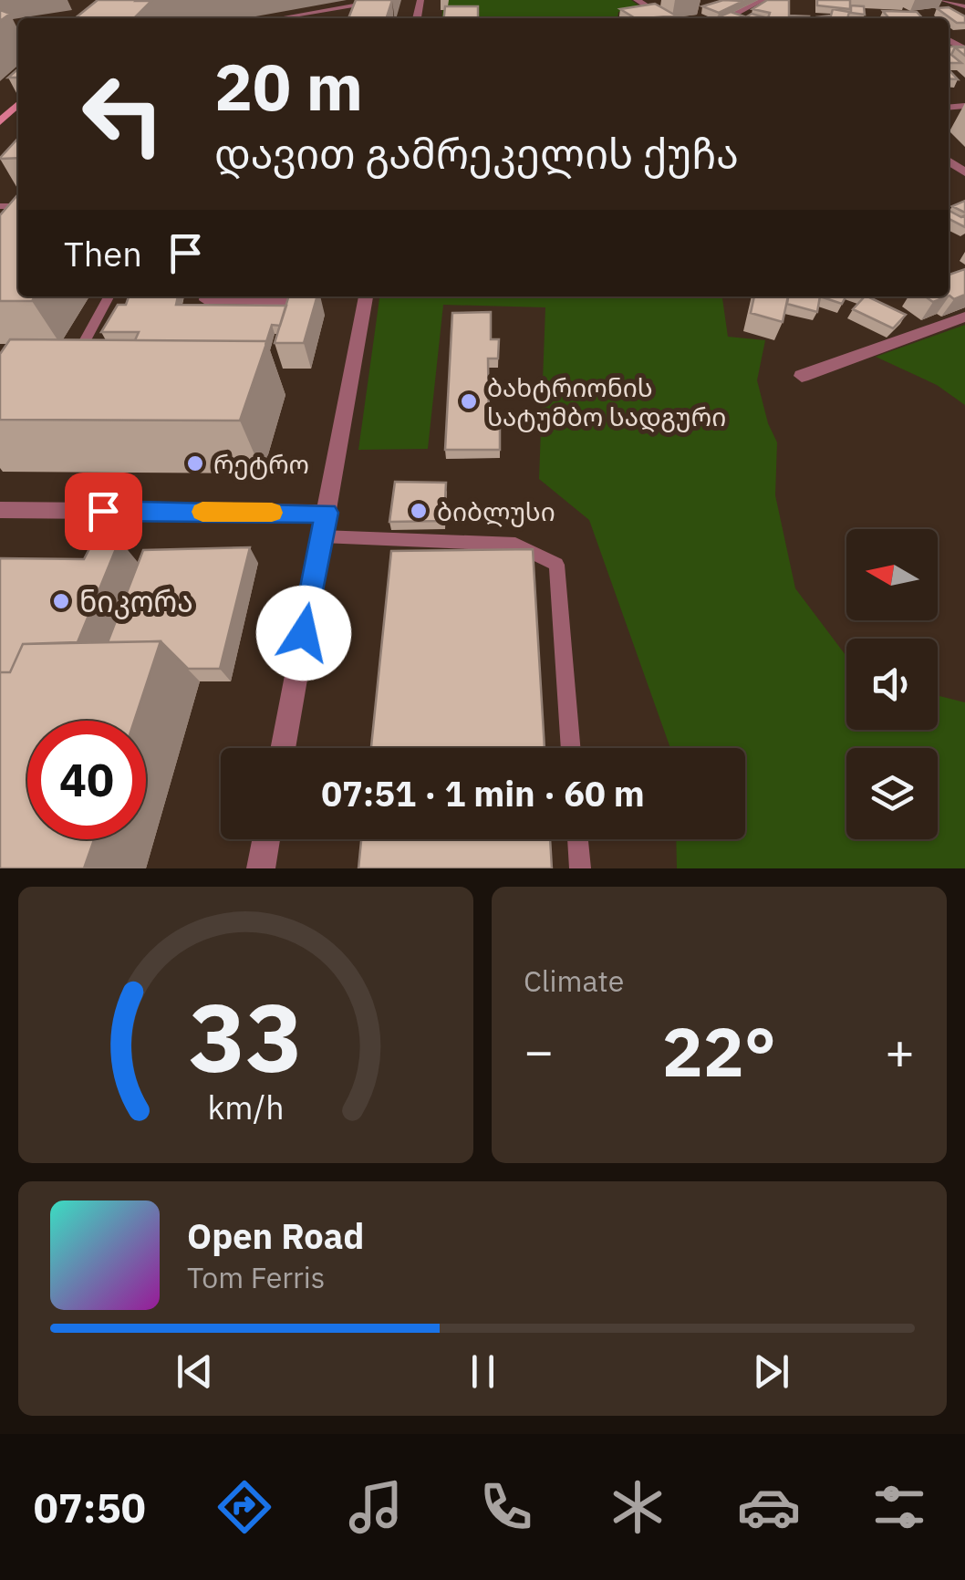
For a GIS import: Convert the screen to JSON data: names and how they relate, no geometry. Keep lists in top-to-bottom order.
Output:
{
  "places": [
    "ბახტრიონის სატუმბო სადგური",
    "რეტრო",
    "ბიბლუსი",
    "ნიკორა"
  ],
  "north": "left",
  "page": {
    "turn": ["20 m", "დავით გამრეკელის ქუჩა"],
    "then": "Then",
    "limit": "40",
    "trip": "07:51 · 1 min · 60 m",
    "tile": "Climate",
    "heat": ["−", "22°", "+"],
    "song": ["Open Road", "Tom Ferris"],
    "tabs": "07:50",
    "gauge": ["33", "km/h"]
  }
}
